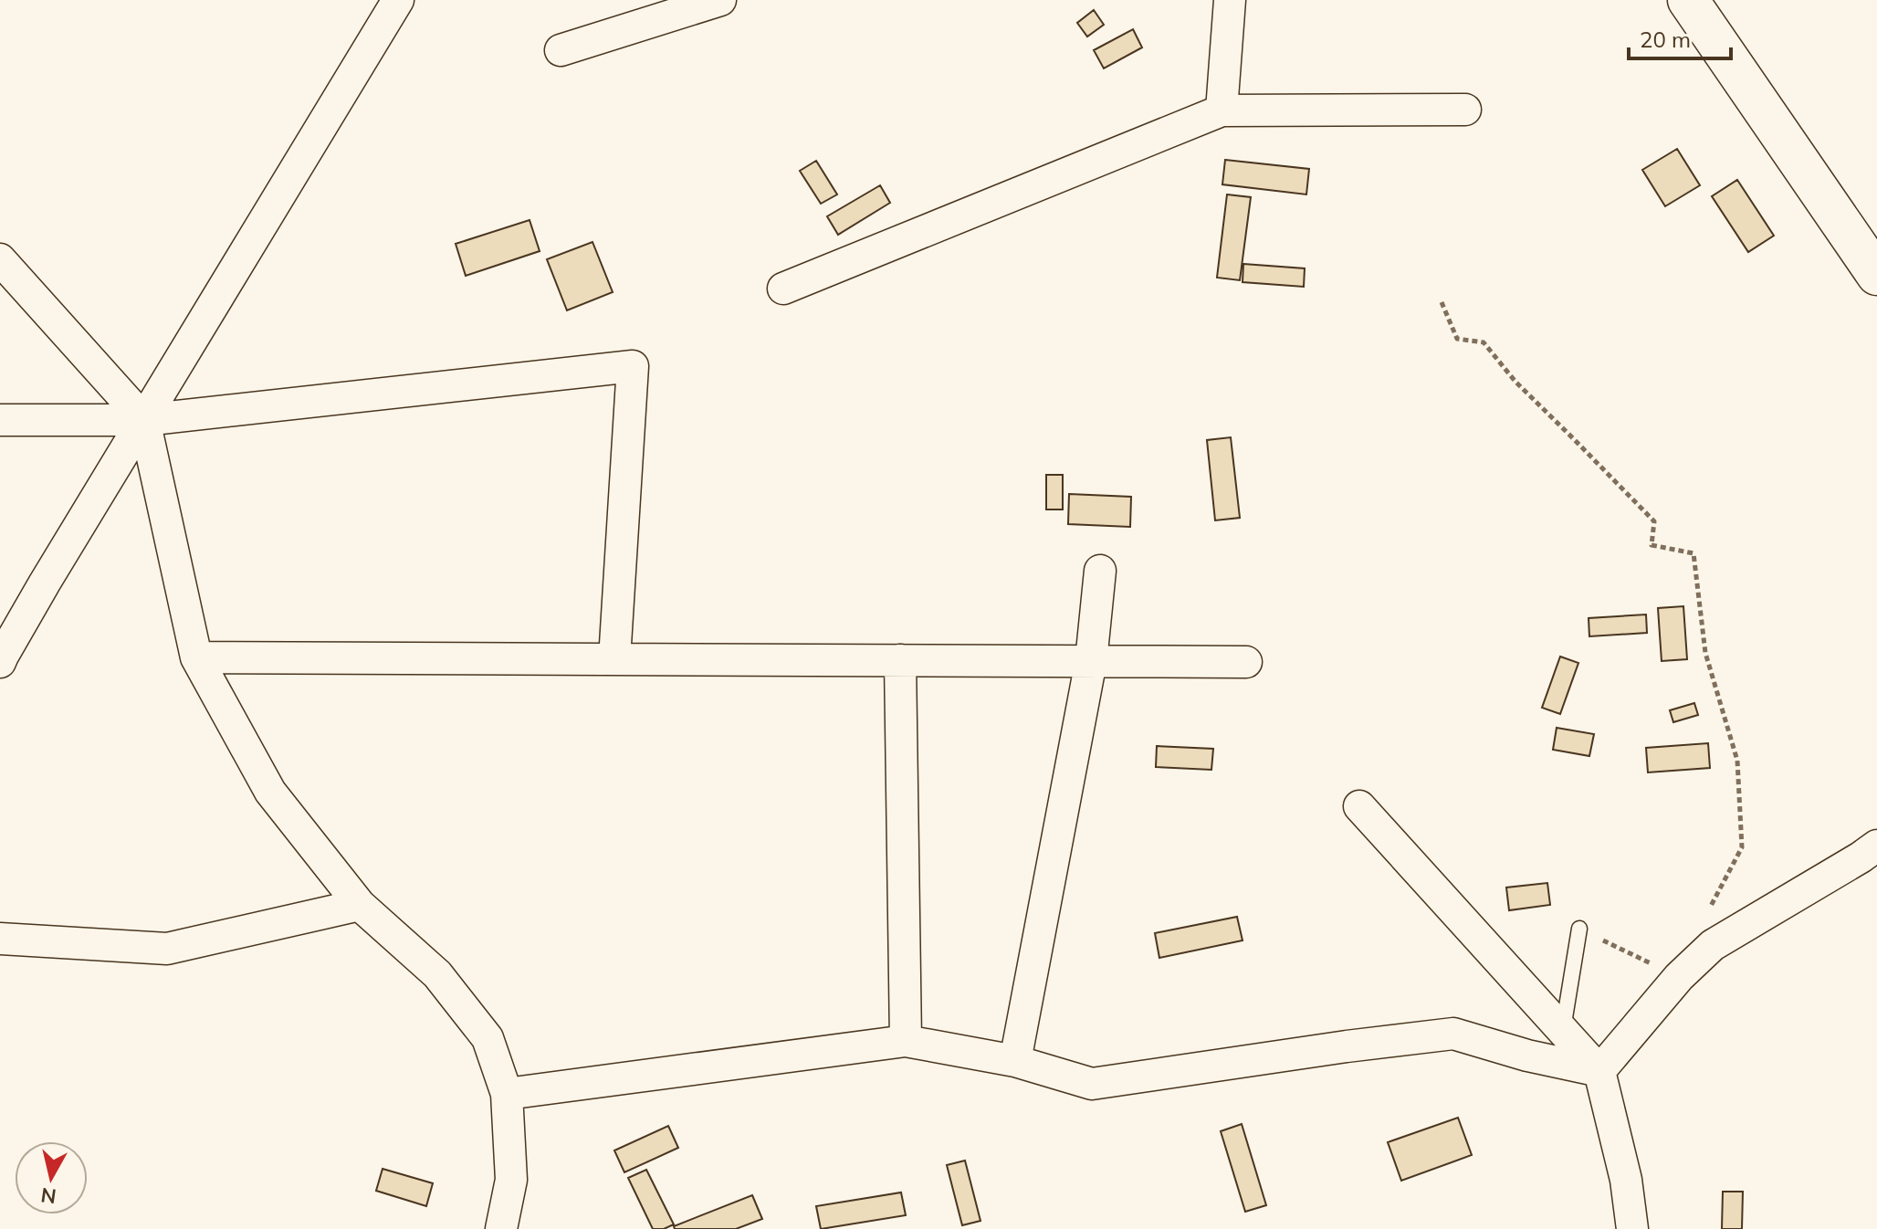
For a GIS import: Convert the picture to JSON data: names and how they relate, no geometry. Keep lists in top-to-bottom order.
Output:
{
  "scale_bar": "20 m",
  "north": "bottom"
}
